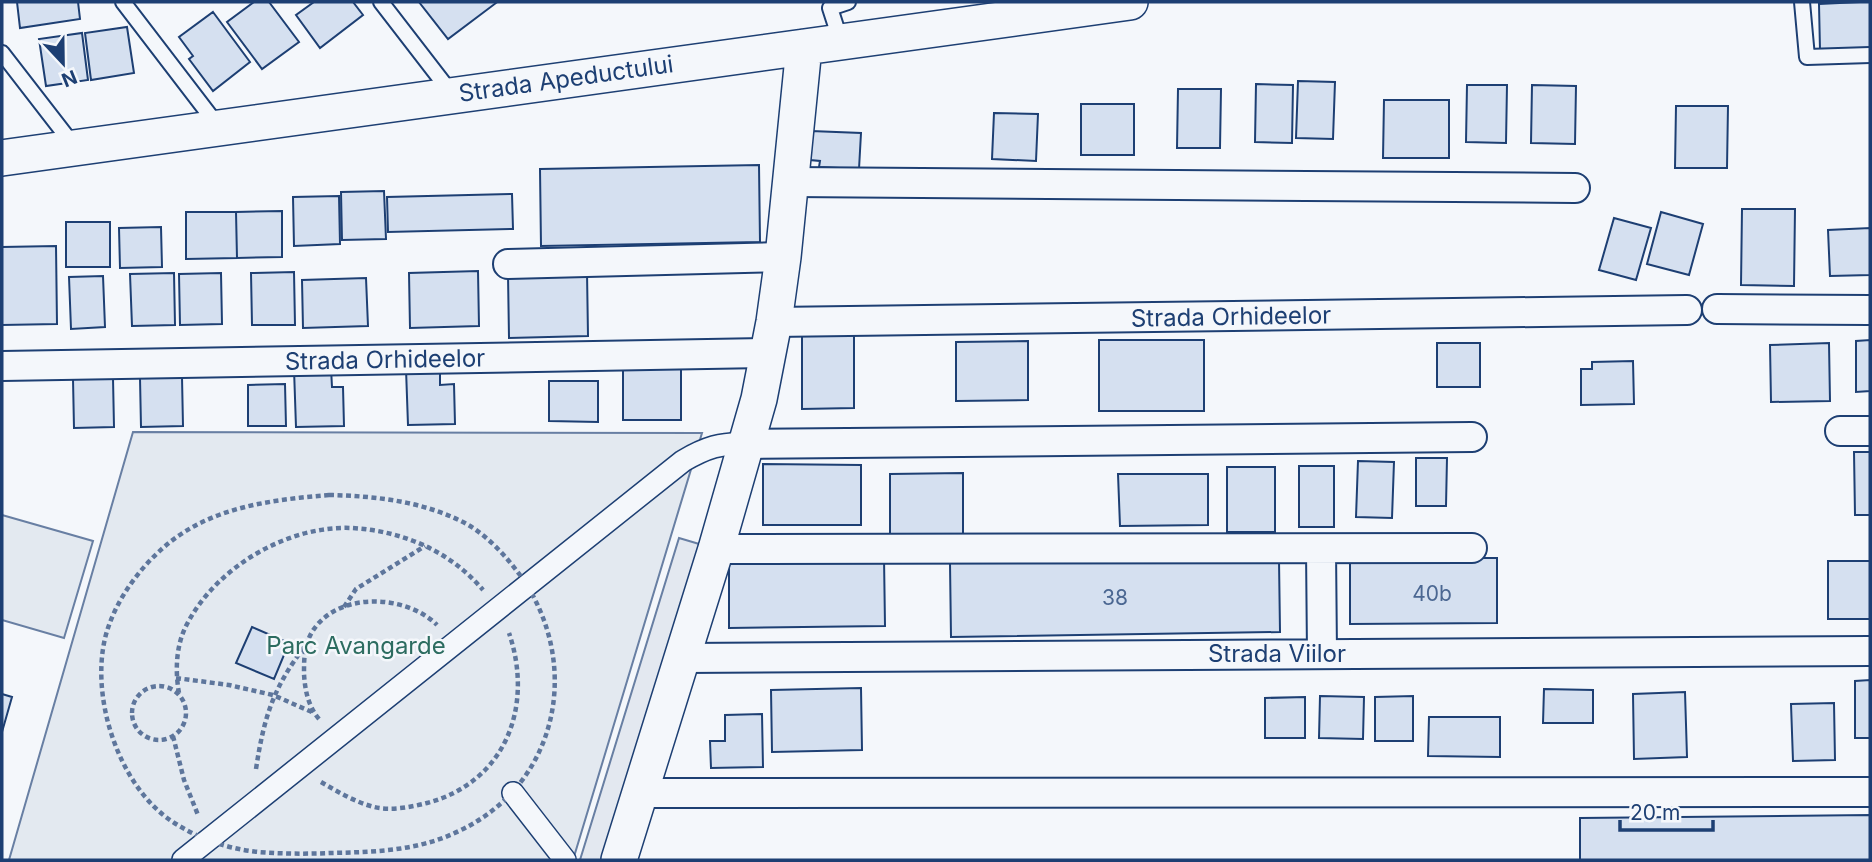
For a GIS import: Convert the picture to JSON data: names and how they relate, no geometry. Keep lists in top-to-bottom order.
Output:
{
  "streets": {
    "street": ["Strada Apeductului", "Strada Orhideelor", "Strada Viilor"]
  },
  "parks": ["Parc Avangarde"],
  "house_numbers": ["40b", "38"],
  "scale_bar": "20 m",
  "north": "bottom"
}
